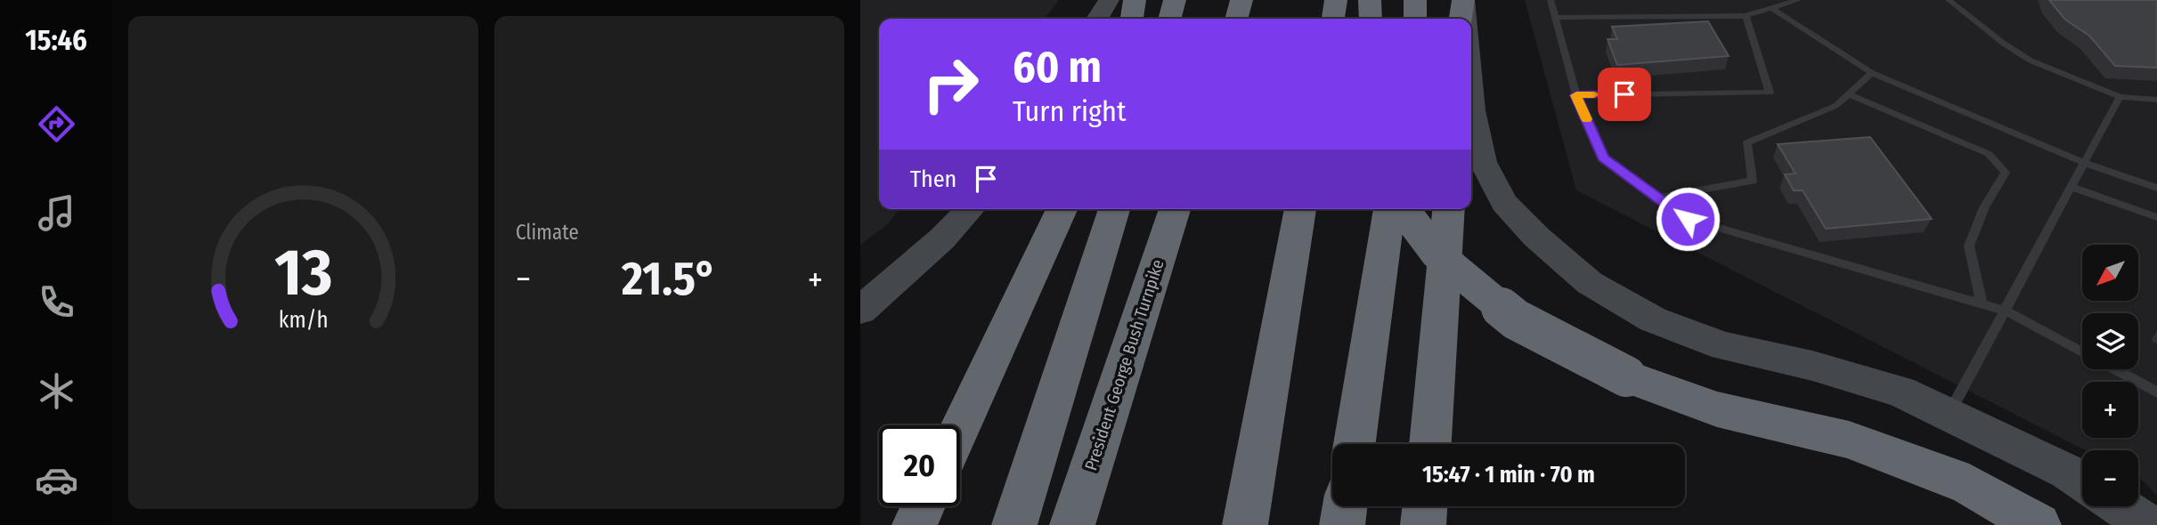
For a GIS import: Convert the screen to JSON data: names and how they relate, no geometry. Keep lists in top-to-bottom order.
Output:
{
  "streets": {
    "highway": ["President George Bush Turnpike"]
  },
  "north": "bottom left",
  "page": {
    "tabs": "15:46",
    "tile": "Climate",
    "turn": ["60 m", "Turn right"],
    "then": "Then",
    "map_buttons": ["+", "−"],
    "heat": ["−", "21.5°", "+"],
    "limit": "20",
    "trip": "15:47 · 1 min · 70 m",
    "gauge": ["13", "km/h"]
  }
}
